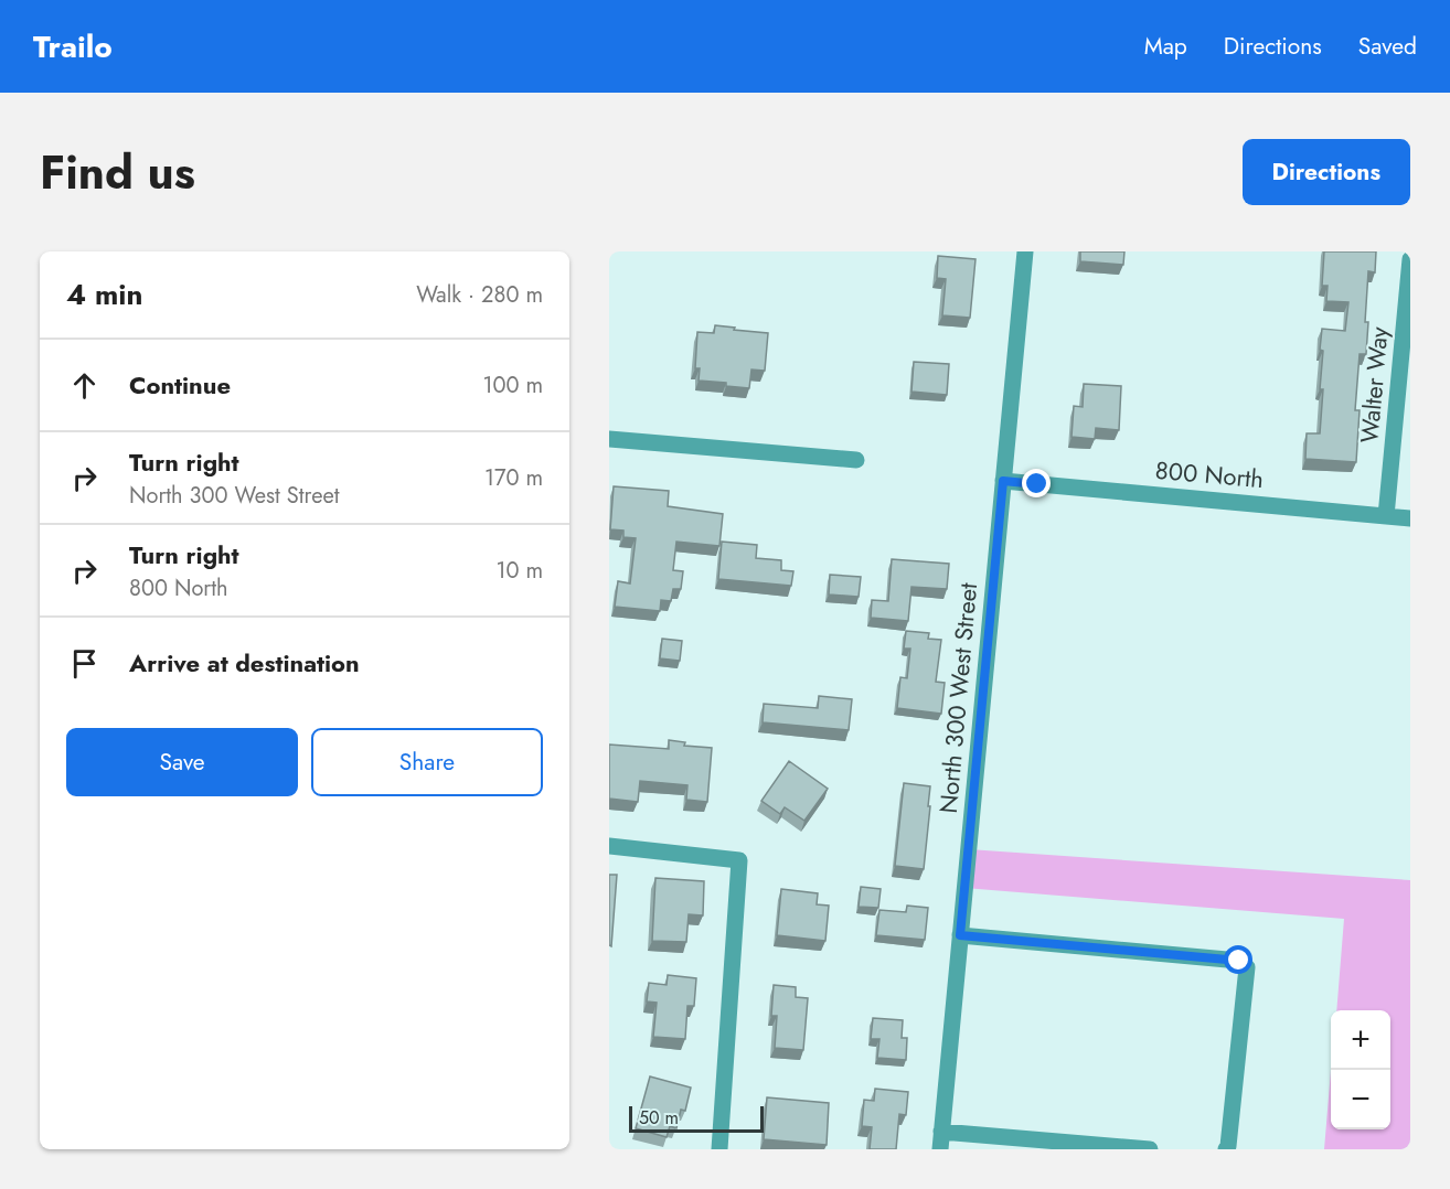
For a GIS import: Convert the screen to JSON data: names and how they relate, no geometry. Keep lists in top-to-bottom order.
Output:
{
  "streets": {
    "street": ["Walter Way", "800 North", "North 300 West Street"]
  },
  "crossings": [
    ["Walter Way", "800 North"],
    ["800 North", "North 300 West Street"]
  ],
  "scale_bar": "50 m",
  "page": {
    "header": "Trailo",
    "nav": ["Map", "Directions", "Saved"],
    "title": "Find us",
    "buttons": [
      "Directions",
      ["Save", "Share"]
    ],
    "heading": ["4 min", "Walk · 280 m"],
    "list": [
      ["Continue", "100 m"],
      ["Turn right", "North 300 West Street", "170 m"],
      ["Turn right", "800 North", "10 m"],
      "Arrive at destination"
    ],
    "map_buttons": ["+", "−"],
    "scale": "50 m"
  }
}
